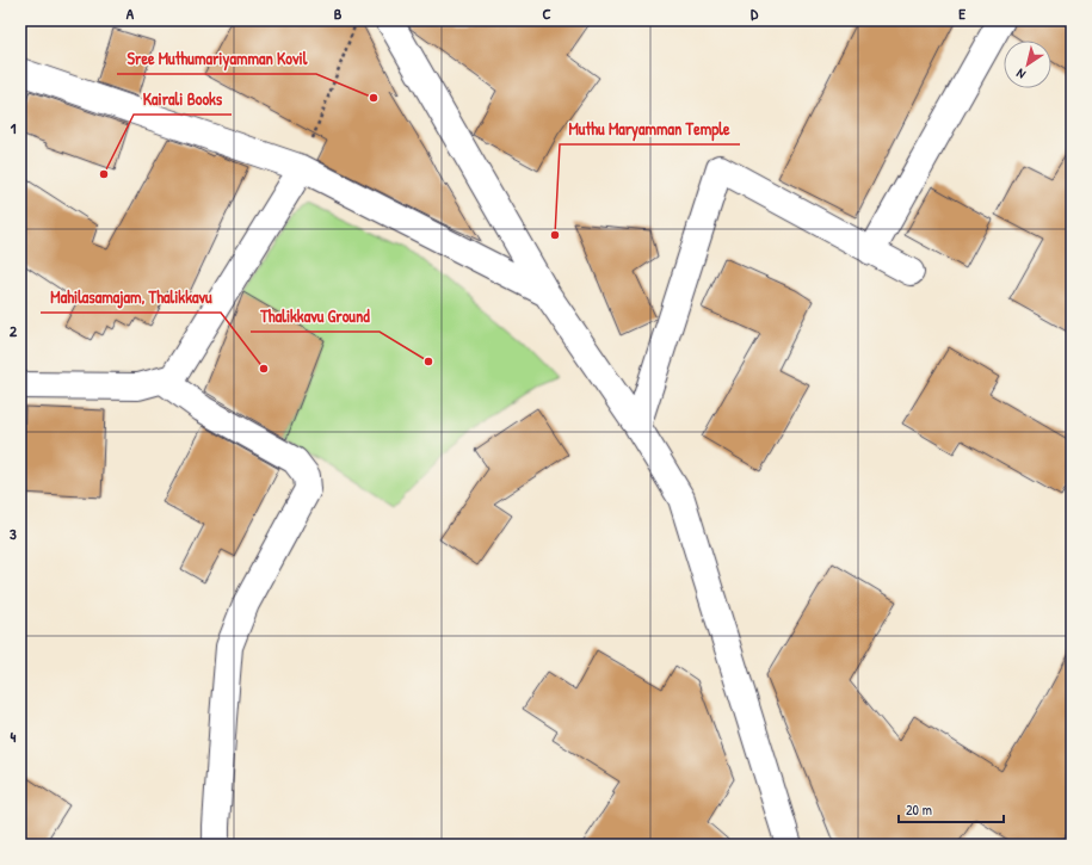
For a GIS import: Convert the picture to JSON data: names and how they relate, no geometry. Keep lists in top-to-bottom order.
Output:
{
  "places": [
    "Sree Muthumariyamman Kovil",
    "Kairali Books",
    "Muthu Maryamman Temple",
    "Thalikkavu Ground",
    "Mahilasamajam, Thalikkavu"
  ],
  "scale_bar": "20 m",
  "north": "bottom left",
  "grid": {
    "columns": [
      "A",
      "B",
      "C",
      "D",
      "E"
    ],
    "rows": [
      "1",
      "2",
      "3",
      "4"
    ]
  }
}
